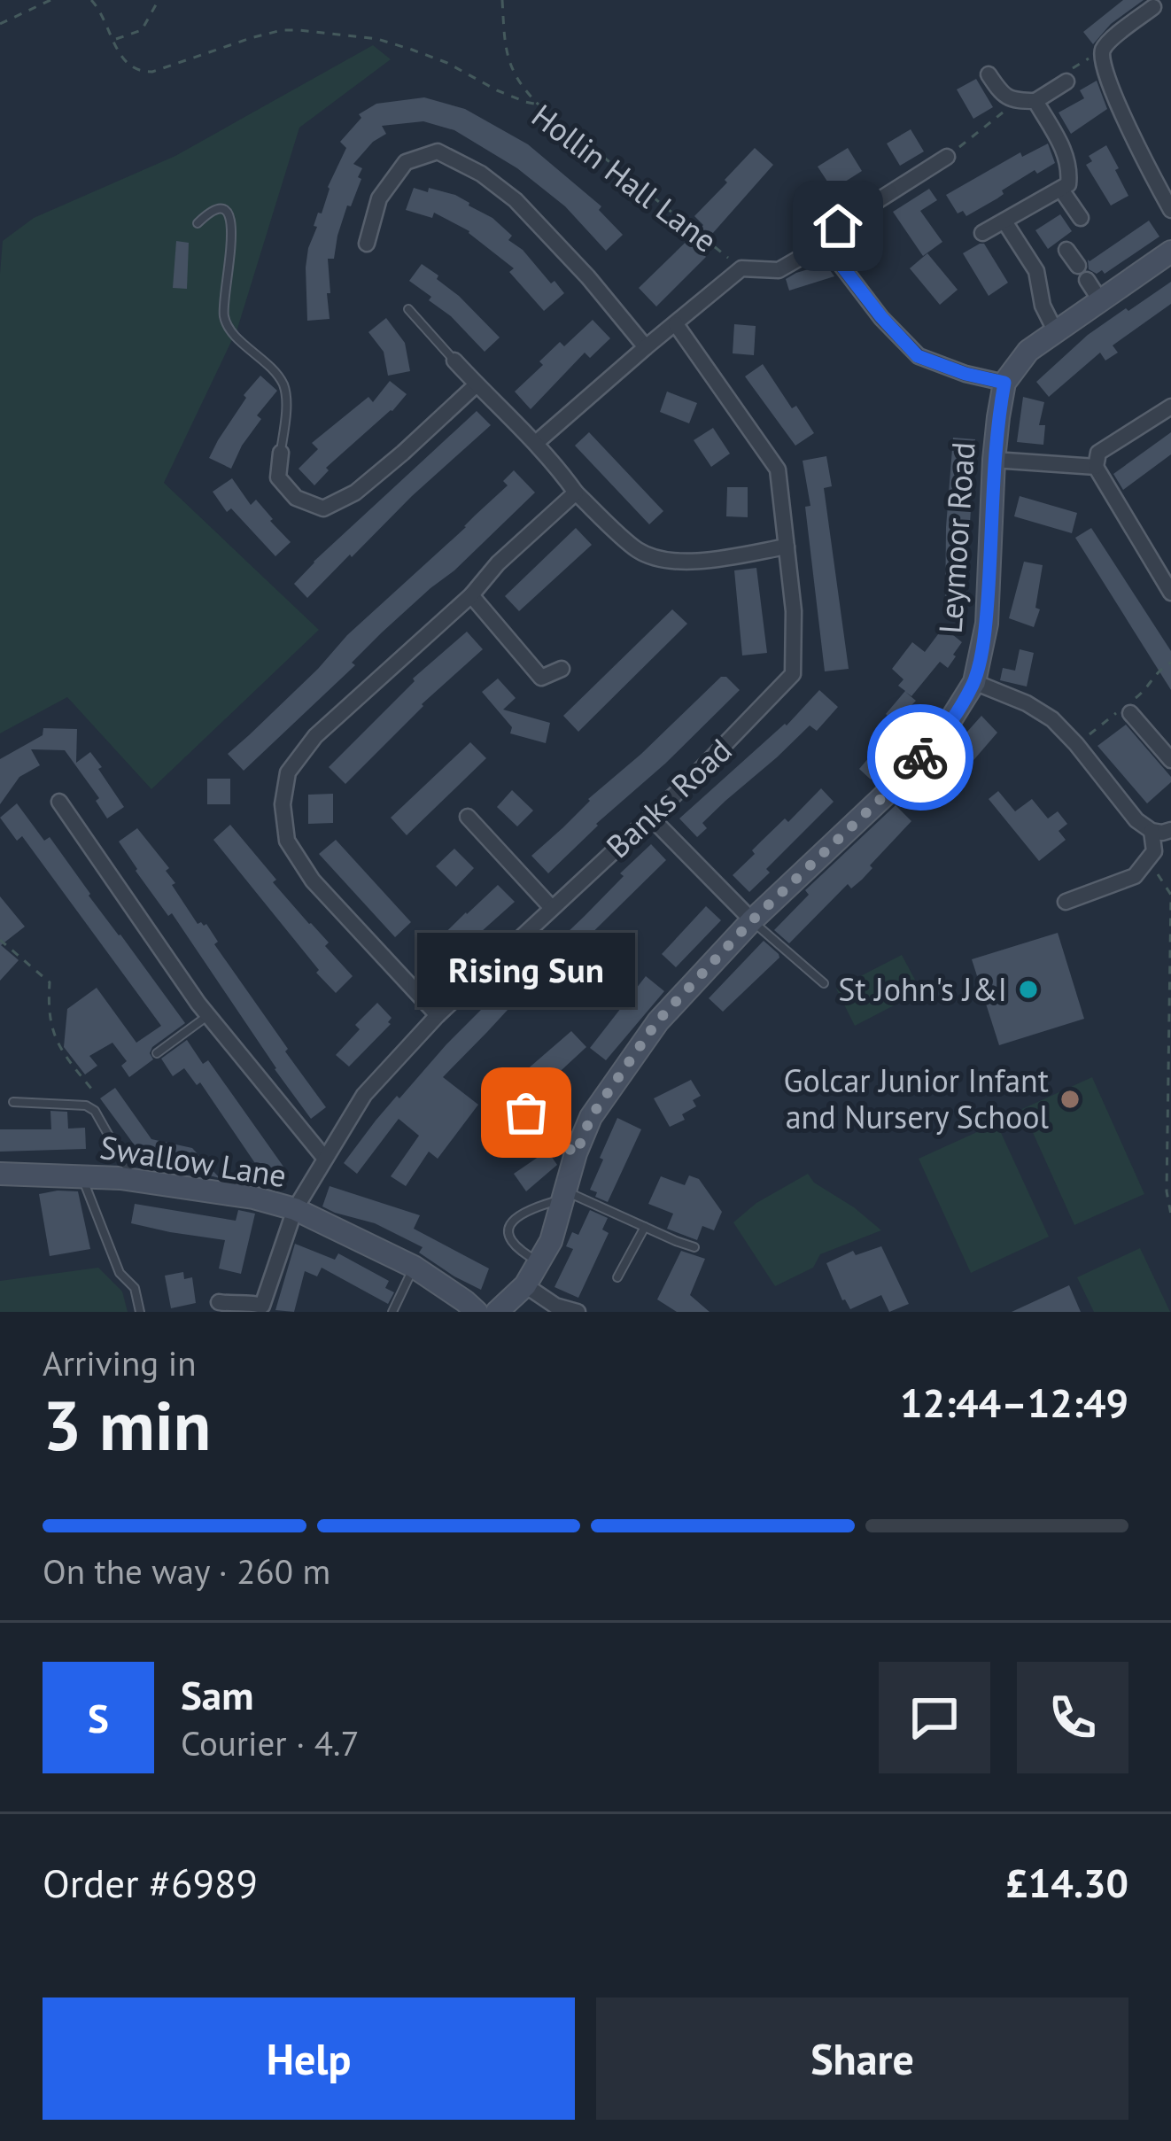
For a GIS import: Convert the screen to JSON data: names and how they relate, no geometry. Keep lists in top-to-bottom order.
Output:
{
  "streets": {
    "street": [
      "Hollin Hall Lane",
      "Leymoor Road",
      "Banks Road",
      "Swallow Lane"
    ]
  },
  "crossings": [
    ["Banks Road", "Swallow Lane"]
  ],
  "places": ["St John's J&I", "Golcar Junior Infant and Nursery School", "Rising Sun"],
  "page": {
    "bubble": "Rising Sun",
    "heading": ["3 min", "Arriving in", "12:44–12:49"],
    "panel": [
      "Sam",
      "Courier · 4.7",
      "Order #6989",
      "£14.30"
    ],
    "bar": "On the way · 260 m",
    "round": "S",
    "buttons": ["Help", "Share"]
  }
}
